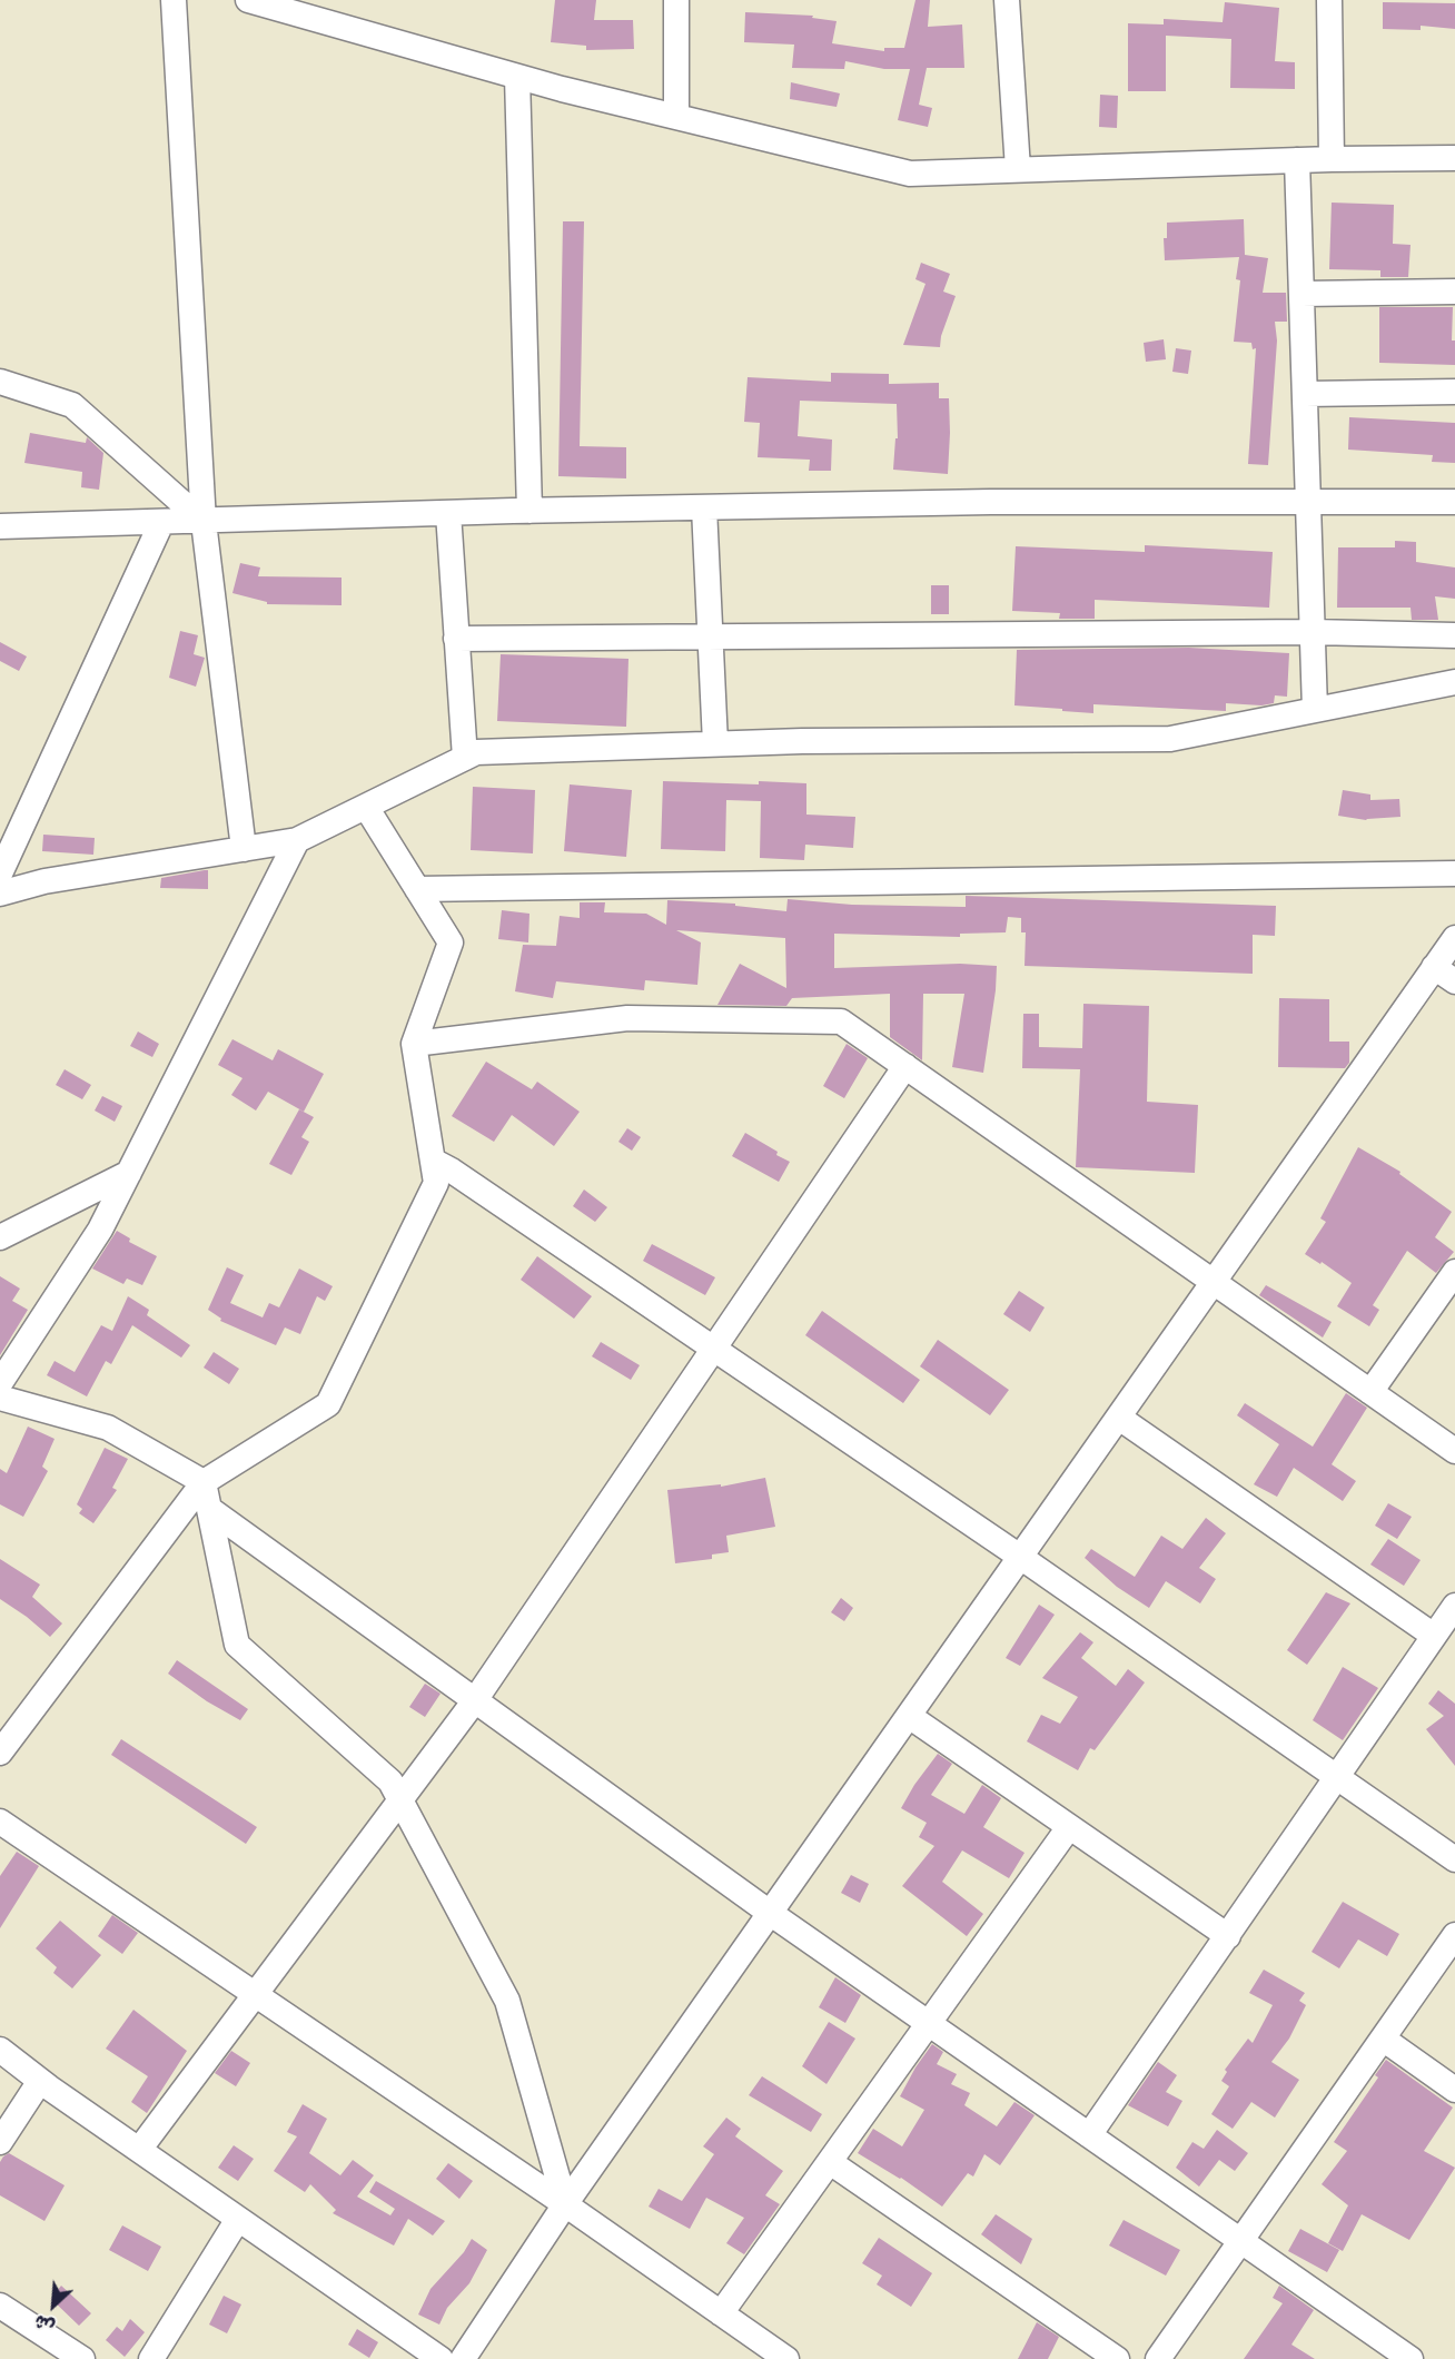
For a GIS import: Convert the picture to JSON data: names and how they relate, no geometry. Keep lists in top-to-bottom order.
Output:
{
  "north": "bottom left"
}
